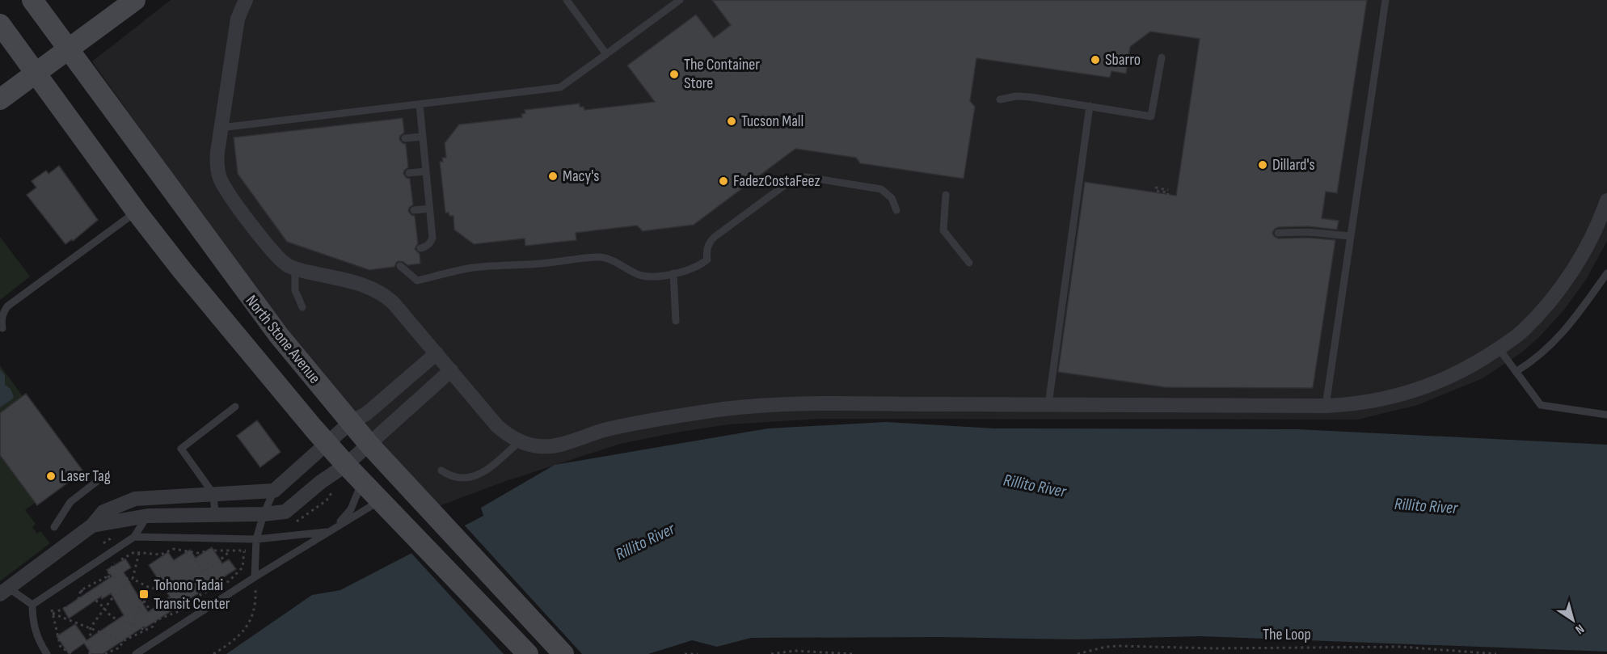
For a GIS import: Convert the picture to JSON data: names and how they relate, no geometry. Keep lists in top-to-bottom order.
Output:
{
  "streets": {
    "main road": ["North Stone Avenue"],
    "path": ["The Loop"]
  },
  "water": ["Rillito River"],
  "places": {
    "other": [
      "Sbarro",
      "The Container Store",
      "Tucson Mall",
      "Dillard's",
      "Macy's",
      "FadezCostaFeez",
      "Laser Tag"
    ],
    "transit": ["Tohono Tadai Transit Center"]
  },
  "north": "bottom right"
}
